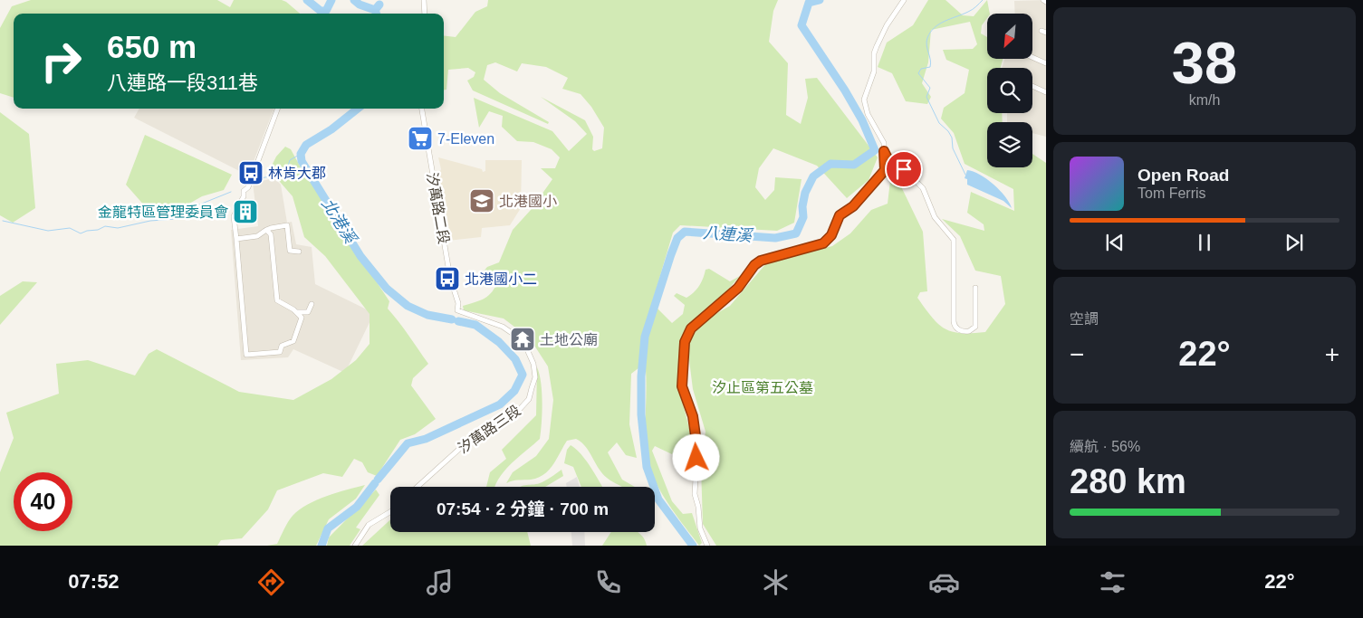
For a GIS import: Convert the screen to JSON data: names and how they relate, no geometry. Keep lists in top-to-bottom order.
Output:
{
  "streets": {
    "street": ["汐萬路二段", "汐萬路三段"]
  },
  "crossings": [
    ["汐萬路二段", "汐萬路三段"]
  ],
  "water": ["北港溪", "八連溪"],
  "parks": ["汐止區第五公墓"],
  "places": {
    "supermarket": ["7-Eleven"],
    "bus stop": ["林肯大郡", "北港國小二"],
    "school or university": ["北港國小"],
    "building": ["金龍特區管理委員會"],
    "temple": ["土地公廟"]
  },
  "north": "bottom left",
  "page": {
    "tile": [
      ["38", "km/h"],
      "空調",
      ["續航 · 56%", "280 km"]
    ],
    "turn": ["650 m", "八連路一段311巷"],
    "song": ["Open Road", "Tom Ferris"],
    "heat": ["−", "22°", "+"],
    "limit": "40",
    "trip": "07:54 · 2 分鐘 · 700 m",
    "tabs": ["07:52", "22°"]
  }
}
